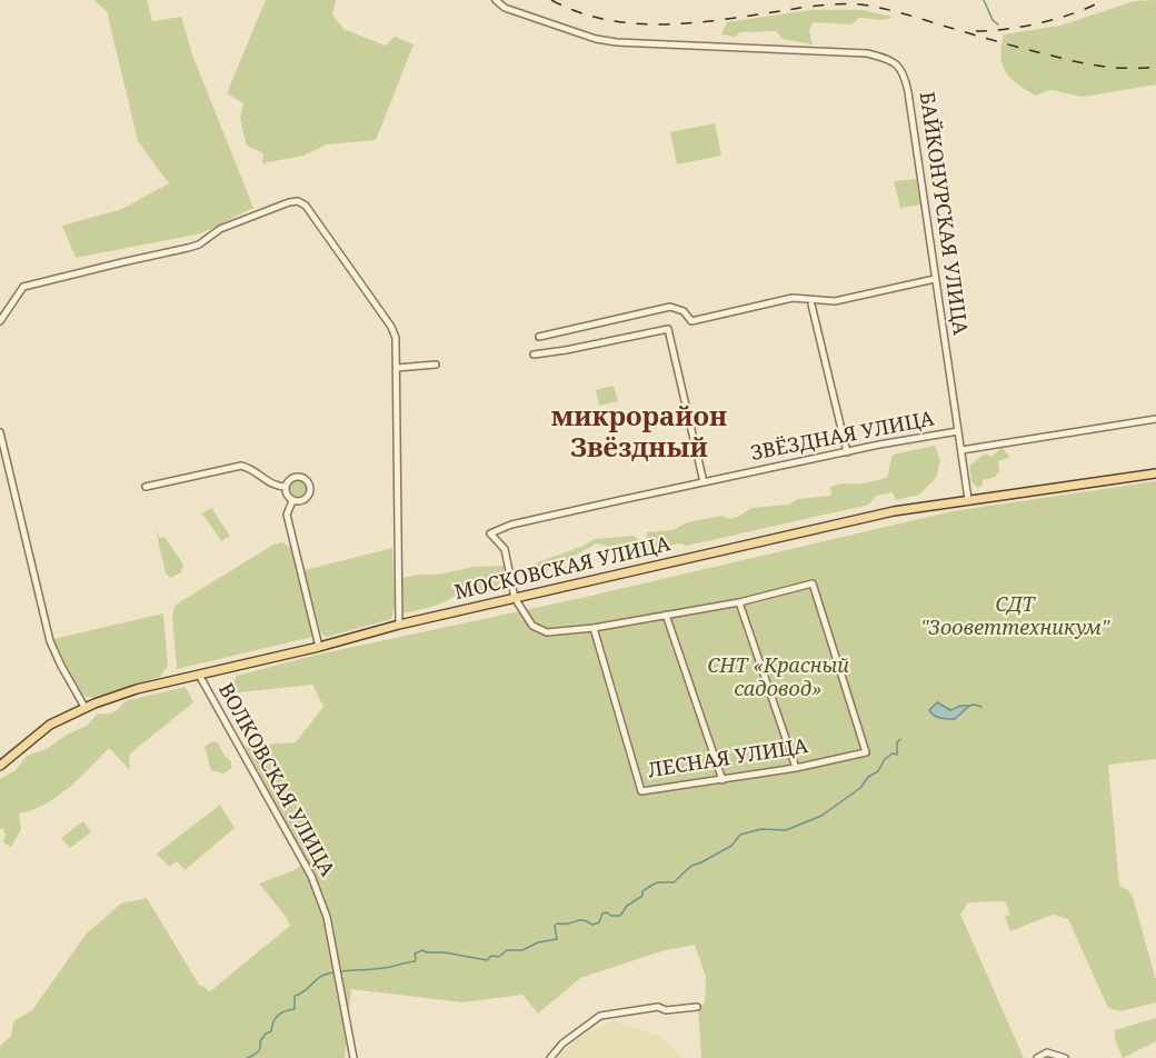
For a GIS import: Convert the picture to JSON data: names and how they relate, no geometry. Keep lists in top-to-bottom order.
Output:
{
  "streets": {
    "main road": ["МОСКОВСКАЯ УЛИЦА"],
    "street": [
      "БАЙКОНУРСКАЯ УЛИЦА",
      "ЗВЁЗДНАЯ УЛИЦА",
      "ЛЕСНАЯ УЛИЦА",
      "ВОЛКОВСКАЯ УЛИЦА"
    ]
  },
  "crossings": [
    ["БАЙКОНУРСКАЯ УЛИЦА", "ЗВЁЗДНАЯ УЛИЦА"],
    ["БАЙКОНУРСКАЯ УЛИЦА", "МОСКОВСКАЯ УЛИЦА"],
    ["ЗВЁЗДНАЯ УЛИЦА", "МОСКОВСКАЯ УЛИЦА"],
    ["МОСКОВСКАЯ УЛИЦА", "ВОЛКОВСКАЯ УЛИЦА"]
  ],
  "districts": ["микрорайон Звёздный"],
  "parks": ["СДТ \"Зооветтехникум\"", "СНТ «Красный садовод»"]
}
